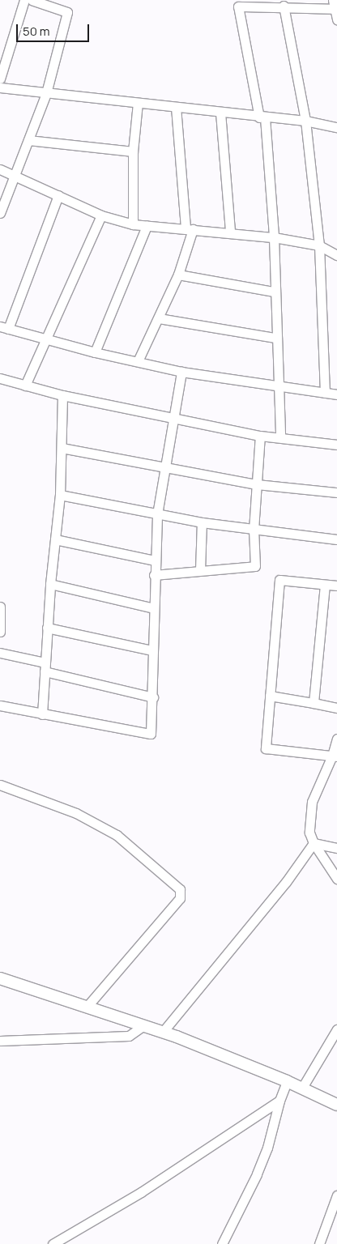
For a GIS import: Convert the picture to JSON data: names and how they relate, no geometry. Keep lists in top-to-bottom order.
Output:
{
  "scale_bar": "50 m"
}
